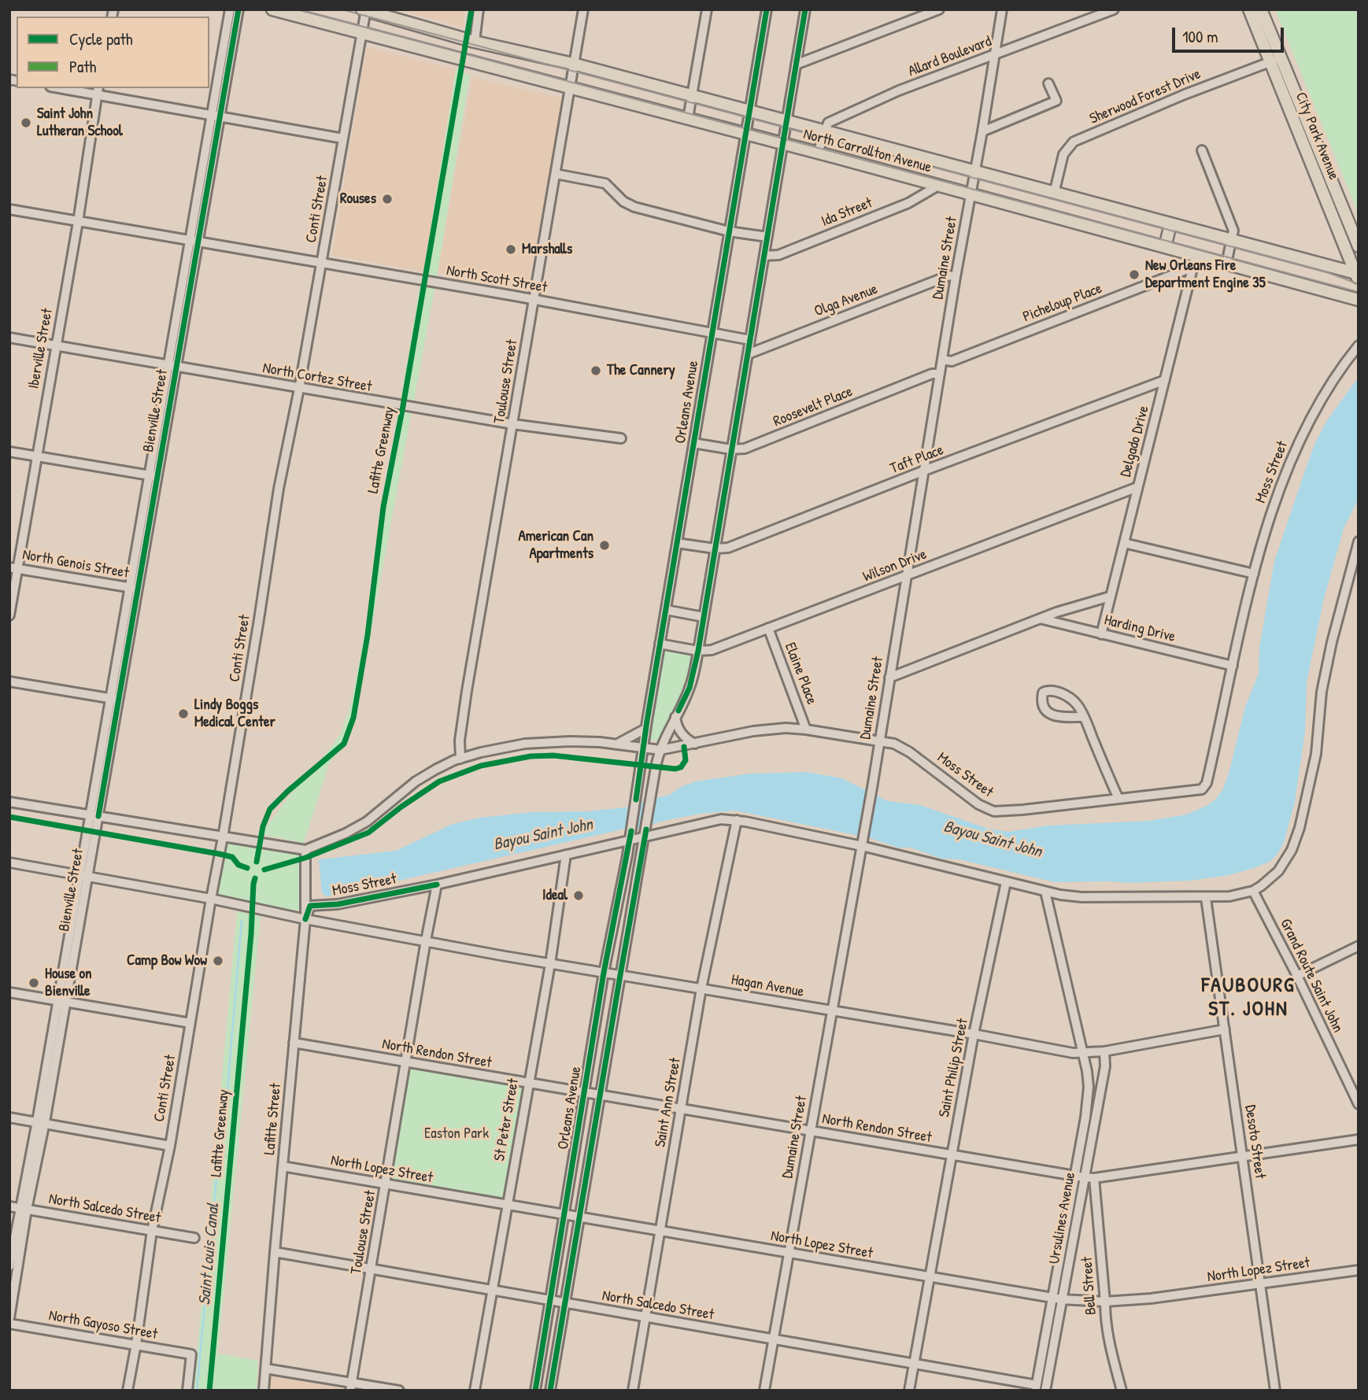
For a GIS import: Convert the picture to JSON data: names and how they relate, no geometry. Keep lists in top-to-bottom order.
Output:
{
  "streets": {
    "main road": ["City Park Avenue", "North Carrollton Avenue"],
    "street": [
      "Allard Boulevard",
      "Sherwood Forest Drive",
      "Conti Street",
      "Ida Street",
      "Dumaine Street",
      "North Scott Street",
      "Olga Avenue",
      "Picheloup Place",
      "Iberville Street",
      "North Cortez Street",
      "Toulouse Street",
      "Orleans Avenue",
      "Roosevelt Place",
      "Bienville Street",
      "Delgado Drive",
      "Taft Place",
      "Moss Street",
      "North Genois Street",
      "Wilson Drive",
      "Harding Drive",
      "Elaine Place",
      "Grand Route Saint John",
      "Hagan Avenue",
      "North Rendon Street",
      "Saint Philip Street",
      "Saint Ann Street",
      "Lafitte Street",
      "St Peter Street",
      "Desoto Street",
      "North Lopez Street",
      "North Salcedo Street",
      "Ursulines Avenue",
      "Bell Street",
      "North Gayoso Street"
    ],
    "cycle path": ["Lafitte Greenway"]
  },
  "crossings": [
    ["Allard Boulevard", "North Carrollton Avenue"],
    ["Allard Boulevard", "Dumaine Street"],
    ["Sherwood Forest Drive", "City Park Avenue"],
    ["Sherwood Forest Drive", "North Carrollton Avenue"],
    ["City Park Avenue", "North Carrollton Avenue"],
    ["North Carrollton Avenue", "Conti Street"],
    ["North Carrollton Avenue", "Ida Street"],
    ["North Carrollton Avenue", "Dumaine Street"],
    ["North Carrollton Avenue", "Picheloup Place"],
    ["North Carrollton Avenue", "Toulouse Street"],
    ["North Carrollton Avenue", "Orleans Avenue"],
    ["North Carrollton Avenue", "Delgado Drive"],
    ["Conti Street", "North Scott Street"],
    ["Conti Street", "North Cortez Street"],
    ["Conti Street", "Hagan Avenue"],
    ["Conti Street", "North Salcedo Street"],
    ["Conti Street", "North Gayoso Street"],
    ["Ida Street", "Orleans Avenue"],
    ["Dumaine Street", "Olga Avenue"],
    ["Dumaine Street", "Picheloup Place"],
    ["Dumaine Street", "Roosevelt Place"],
    ["Dumaine Street", "Taft Place"],
    ["Dumaine Street", "Moss Street"],
    ["Dumaine Street", "Wilson Drive"],
    ["Dumaine Street", "Harding Drive"],
    ["Dumaine Street", "Hagan Avenue"],
    ["Dumaine Street", "North Rendon Street"],
    ["Dumaine Street", "North Lopez Street"],
    ["Dumaine Street", "North Salcedo Street"],
    ["North Scott Street", "Iberville Street"],
    ["North Scott Street", "Toulouse Street"],
    ["North Scott Street", "Orleans Avenue"],
    ["North Scott Street", "Bienville Street"],
    ["Olga Avenue", "Orleans Avenue"],
    ["Picheloup Place", "Delgado Drive"],
    ["Iberville Street", "North Cortez Street"],
    ["Iberville Street", "North Genois Street"],
    ["North Cortez Street", "Toulouse Street"],
    ["North Cortez Street", "Bienville Street"],
    ["Toulouse Street", "Moss Street"],
    ["Toulouse Street", "Hagan Avenue"],
    ["Toulouse Street", "North Rendon Street"],
    ["Toulouse Street", "North Lopez Street"],
    ["Toulouse Street", "North Salcedo Street"],
    ["Orleans Avenue", "Roosevelt Place"],
    ["Orleans Avenue", "Taft Place"],
    ["Orleans Avenue", "Moss Street"],
    ["Orleans Avenue", "Wilson Drive"],
    ["Orleans Avenue", "Hagan Avenue"],
    ["Orleans Avenue", "North Rendon Street"],
    ["Orleans Avenue", "North Lopez Street"],
    ["Orleans Avenue", "North Salcedo Street"],
    ["Bienville Street", "North Genois Street"],
    ["Bienville Street", "Hagan Avenue"],
    ["Bienville Street", "North Salcedo Street"],
    ["Delgado Drive", "Taft Place"],
    ["Delgado Drive", "Wilson Drive"],
    ["Delgado Drive", "Harding Drive"],
    ["Moss Street", "Harding Drive"],
    ["Moss Street", "Elaine Place"],
    ["Moss Street", "Grand Route Saint John"],
    ["Moss Street", "Hagan Avenue"],
    ["Moss Street", "Saint Philip Street"],
    ["Moss Street", "Saint Ann Street"],
    ["Moss Street", "Lafitte Street"],
    ["Moss Street", "St Peter Street"],
    ["Moss Street", "Desoto Street"],
    ["Wilson Drive", "Elaine Place"],
    ["Hagan Avenue", "Saint Philip Street"],
    ["Hagan Avenue", "Saint Ann Street"],
    ["Hagan Avenue", "Lafitte Street"],
    ["Hagan Avenue", "St Peter Street"],
    ["Hagan Avenue", "Desoto Street"],
    ["Hagan Avenue", "Ursulines Avenue"],
    ["North Rendon Street", "Saint Philip Street"],
    ["North Rendon Street", "Saint Ann Street"],
    ["North Rendon Street", "Lafitte Street"],
    ["North Rendon Street", "St Peter Street"],
    ["North Rendon Street", "Desoto Street"],
    ["North Rendon Street", "Ursulines Avenue"],
    ["North Rendon Street", "Bell Street"],
    ["Saint Philip Street", "North Lopez Street"],
    ["Saint Philip Street", "North Salcedo Street"],
    ["Saint Ann Street", "North Lopez Street"],
    ["Saint Ann Street", "North Salcedo Street"],
    ["Lafitte Street", "North Lopez Street"],
    ["Lafitte Street", "North Salcedo Street"],
    ["St Peter Street", "North Lopez Street"],
    ["St Peter Street", "North Salcedo Street"],
    ["Desoto Street", "North Lopez Street"],
    ["North Lopez Street", "Ursulines Avenue"],
    ["North Lopez Street", "Bell Street"],
    ["North Salcedo Street", "Ursulines Avenue"]
  ],
  "districts": ["FAUBOURG ST. JOHN"],
  "water": ["Bayou Saint John", "Saint Louis Canal"],
  "parks": ["Easton Park"],
  "places": [
    "Saint John Lutheran School",
    "Rouses",
    "Marshalls",
    "New Orleans Fire Department Engine 35",
    "The Cannery",
    "American Can Apartments",
    "Lindy Boggs Medical Center",
    "Ideal",
    "Camp Bow Wow",
    "House on Bienville"
  ],
  "legend": ["Cycle path", "Path"],
  "scale_bar": "100 m"
}
